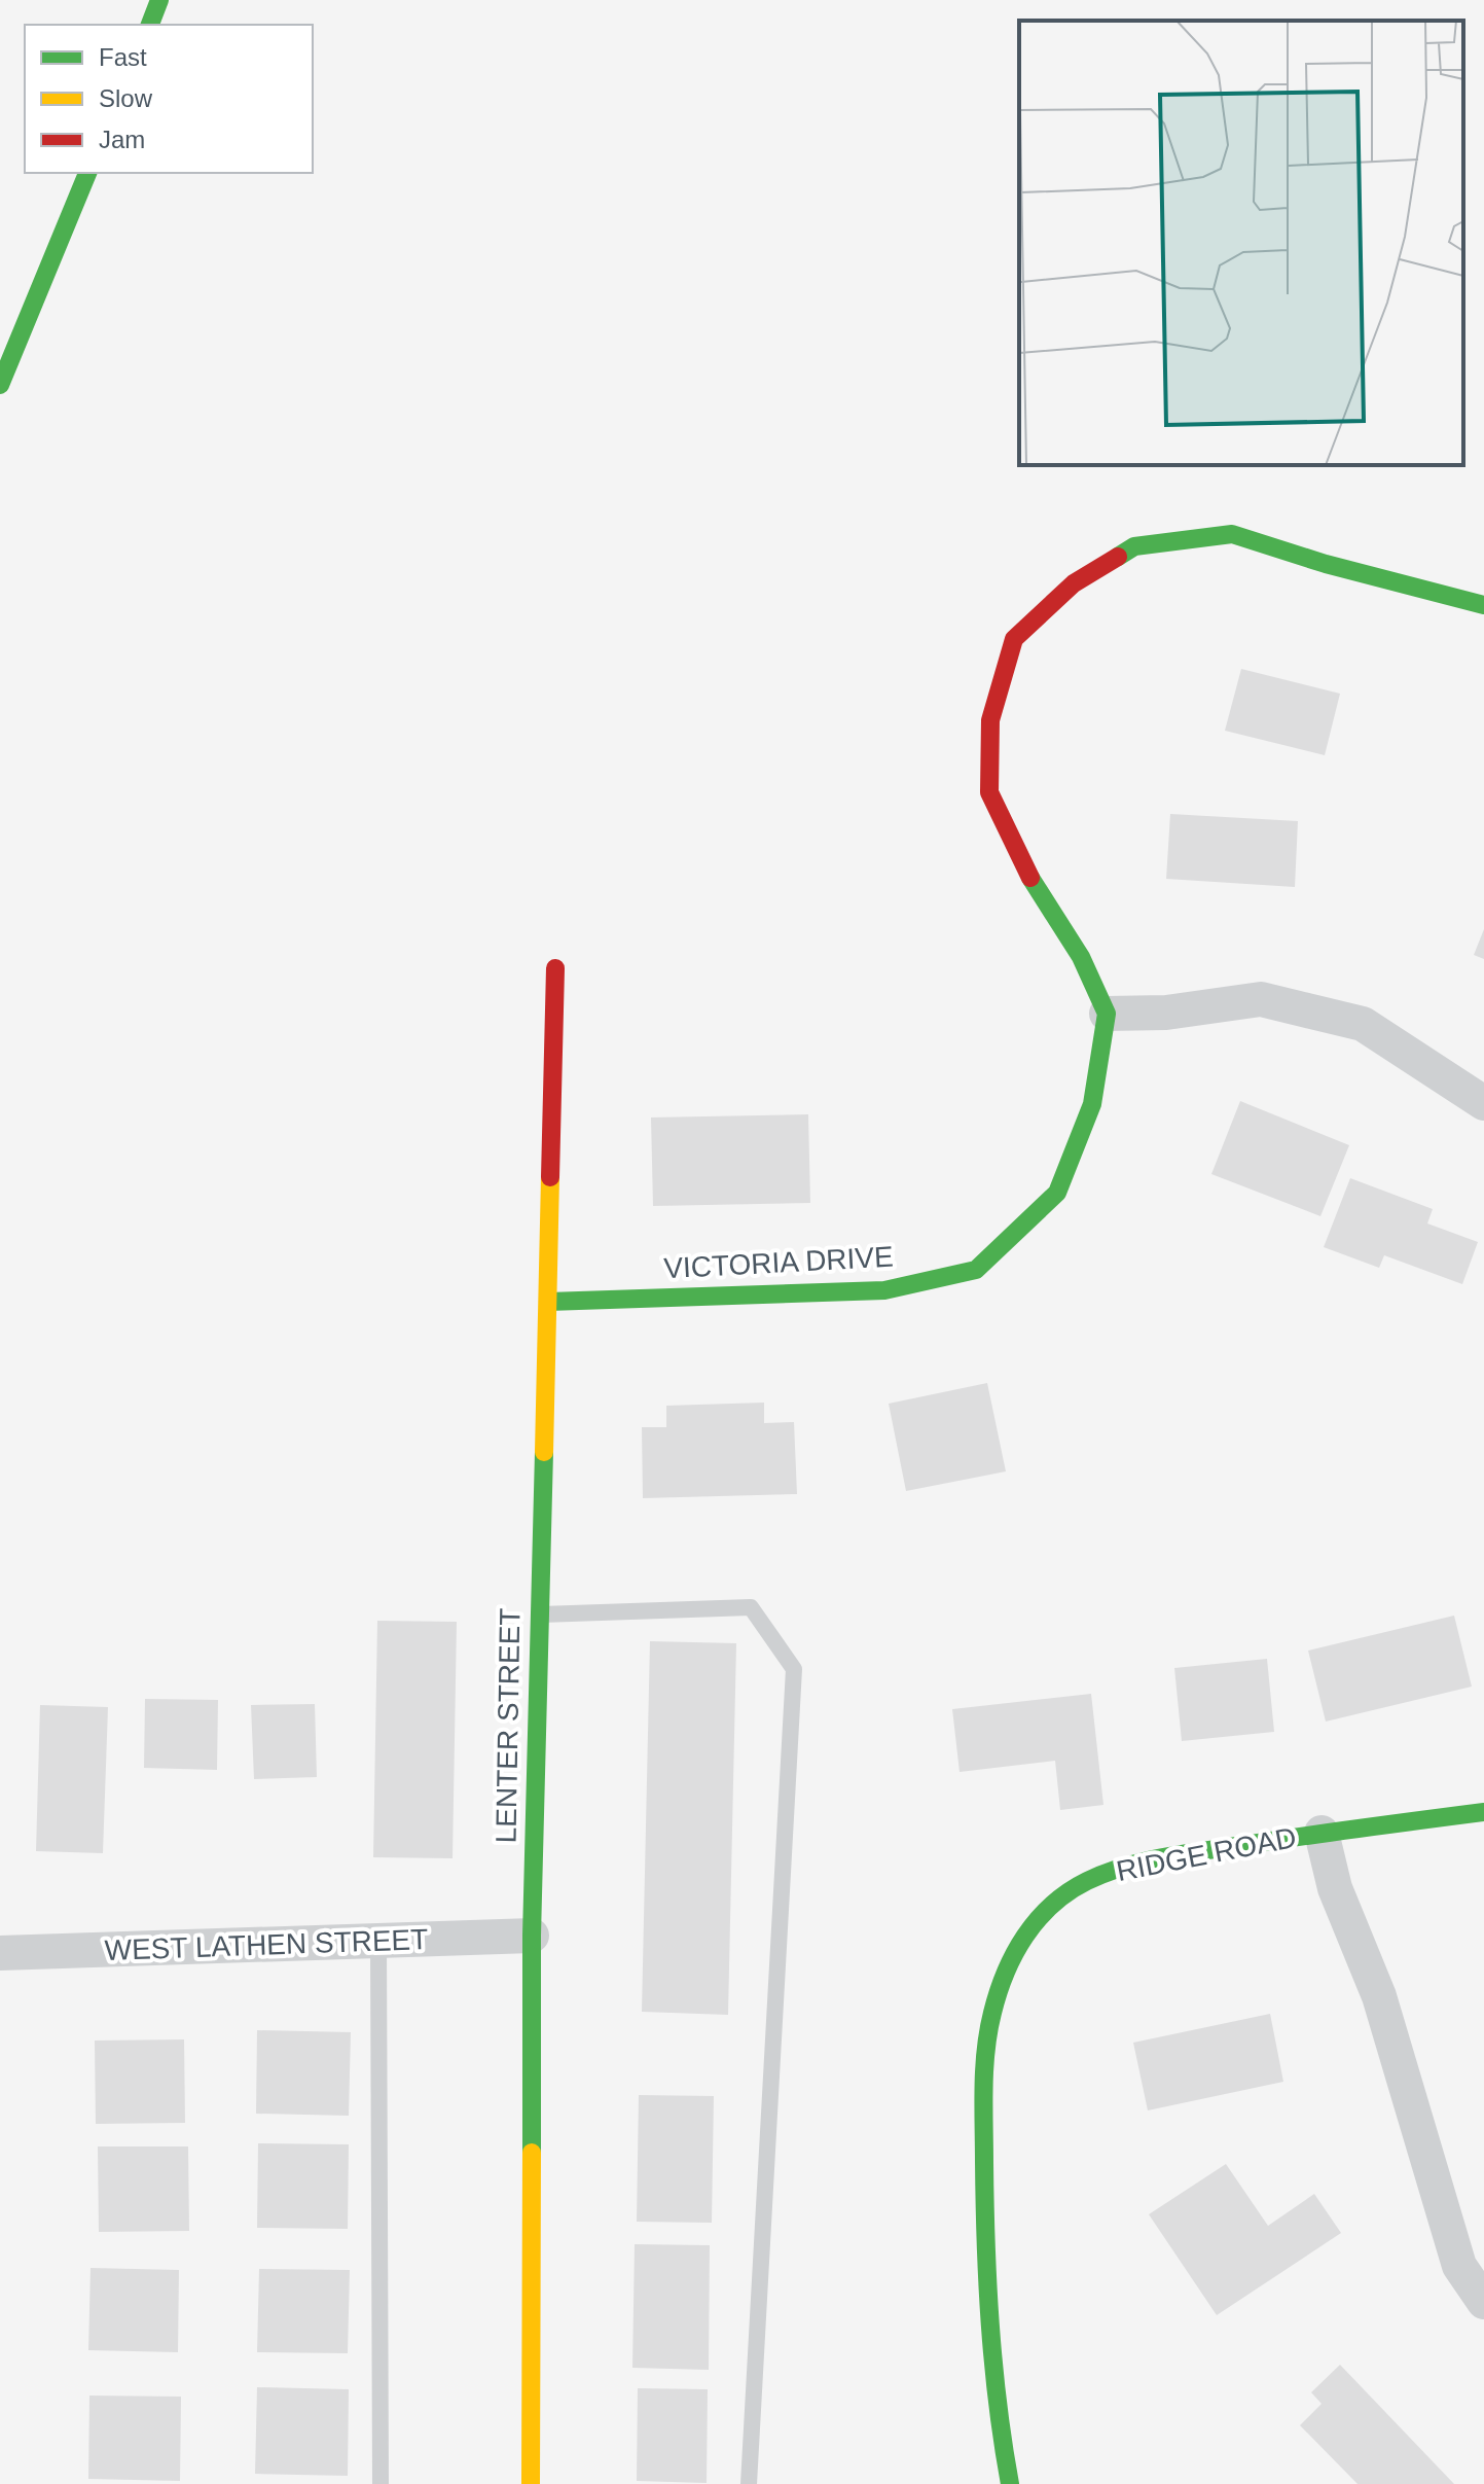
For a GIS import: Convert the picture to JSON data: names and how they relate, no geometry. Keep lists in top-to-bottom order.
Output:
{
  "streets": {
    "main road": ["VICTORIA DRIVE", "LENTER STREET", "RIDGE ROAD"],
    "street": ["WEST LATHEN STREET"]
  },
  "crossings": [
    ["VICTORIA DRIVE", "LENTER STREET"],
    ["LENTER STREET", "WEST LATHEN STREET"]
  ],
  "legend": ["Fast", "Slow", "Jam"]
}
